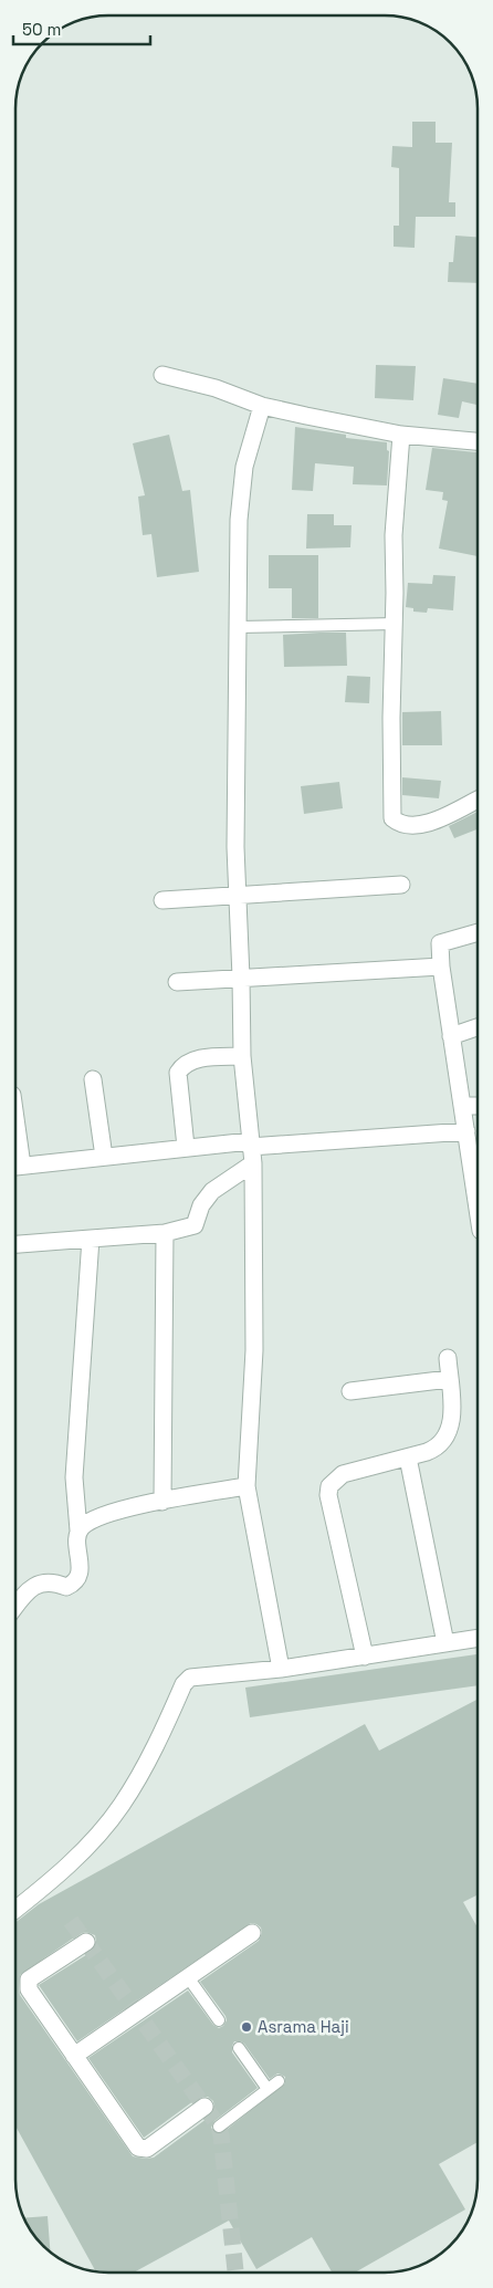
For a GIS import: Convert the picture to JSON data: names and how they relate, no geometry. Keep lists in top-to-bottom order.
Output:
{
  "places": ["Asrama Haji"],
  "scale_bar": "50 m"
}
